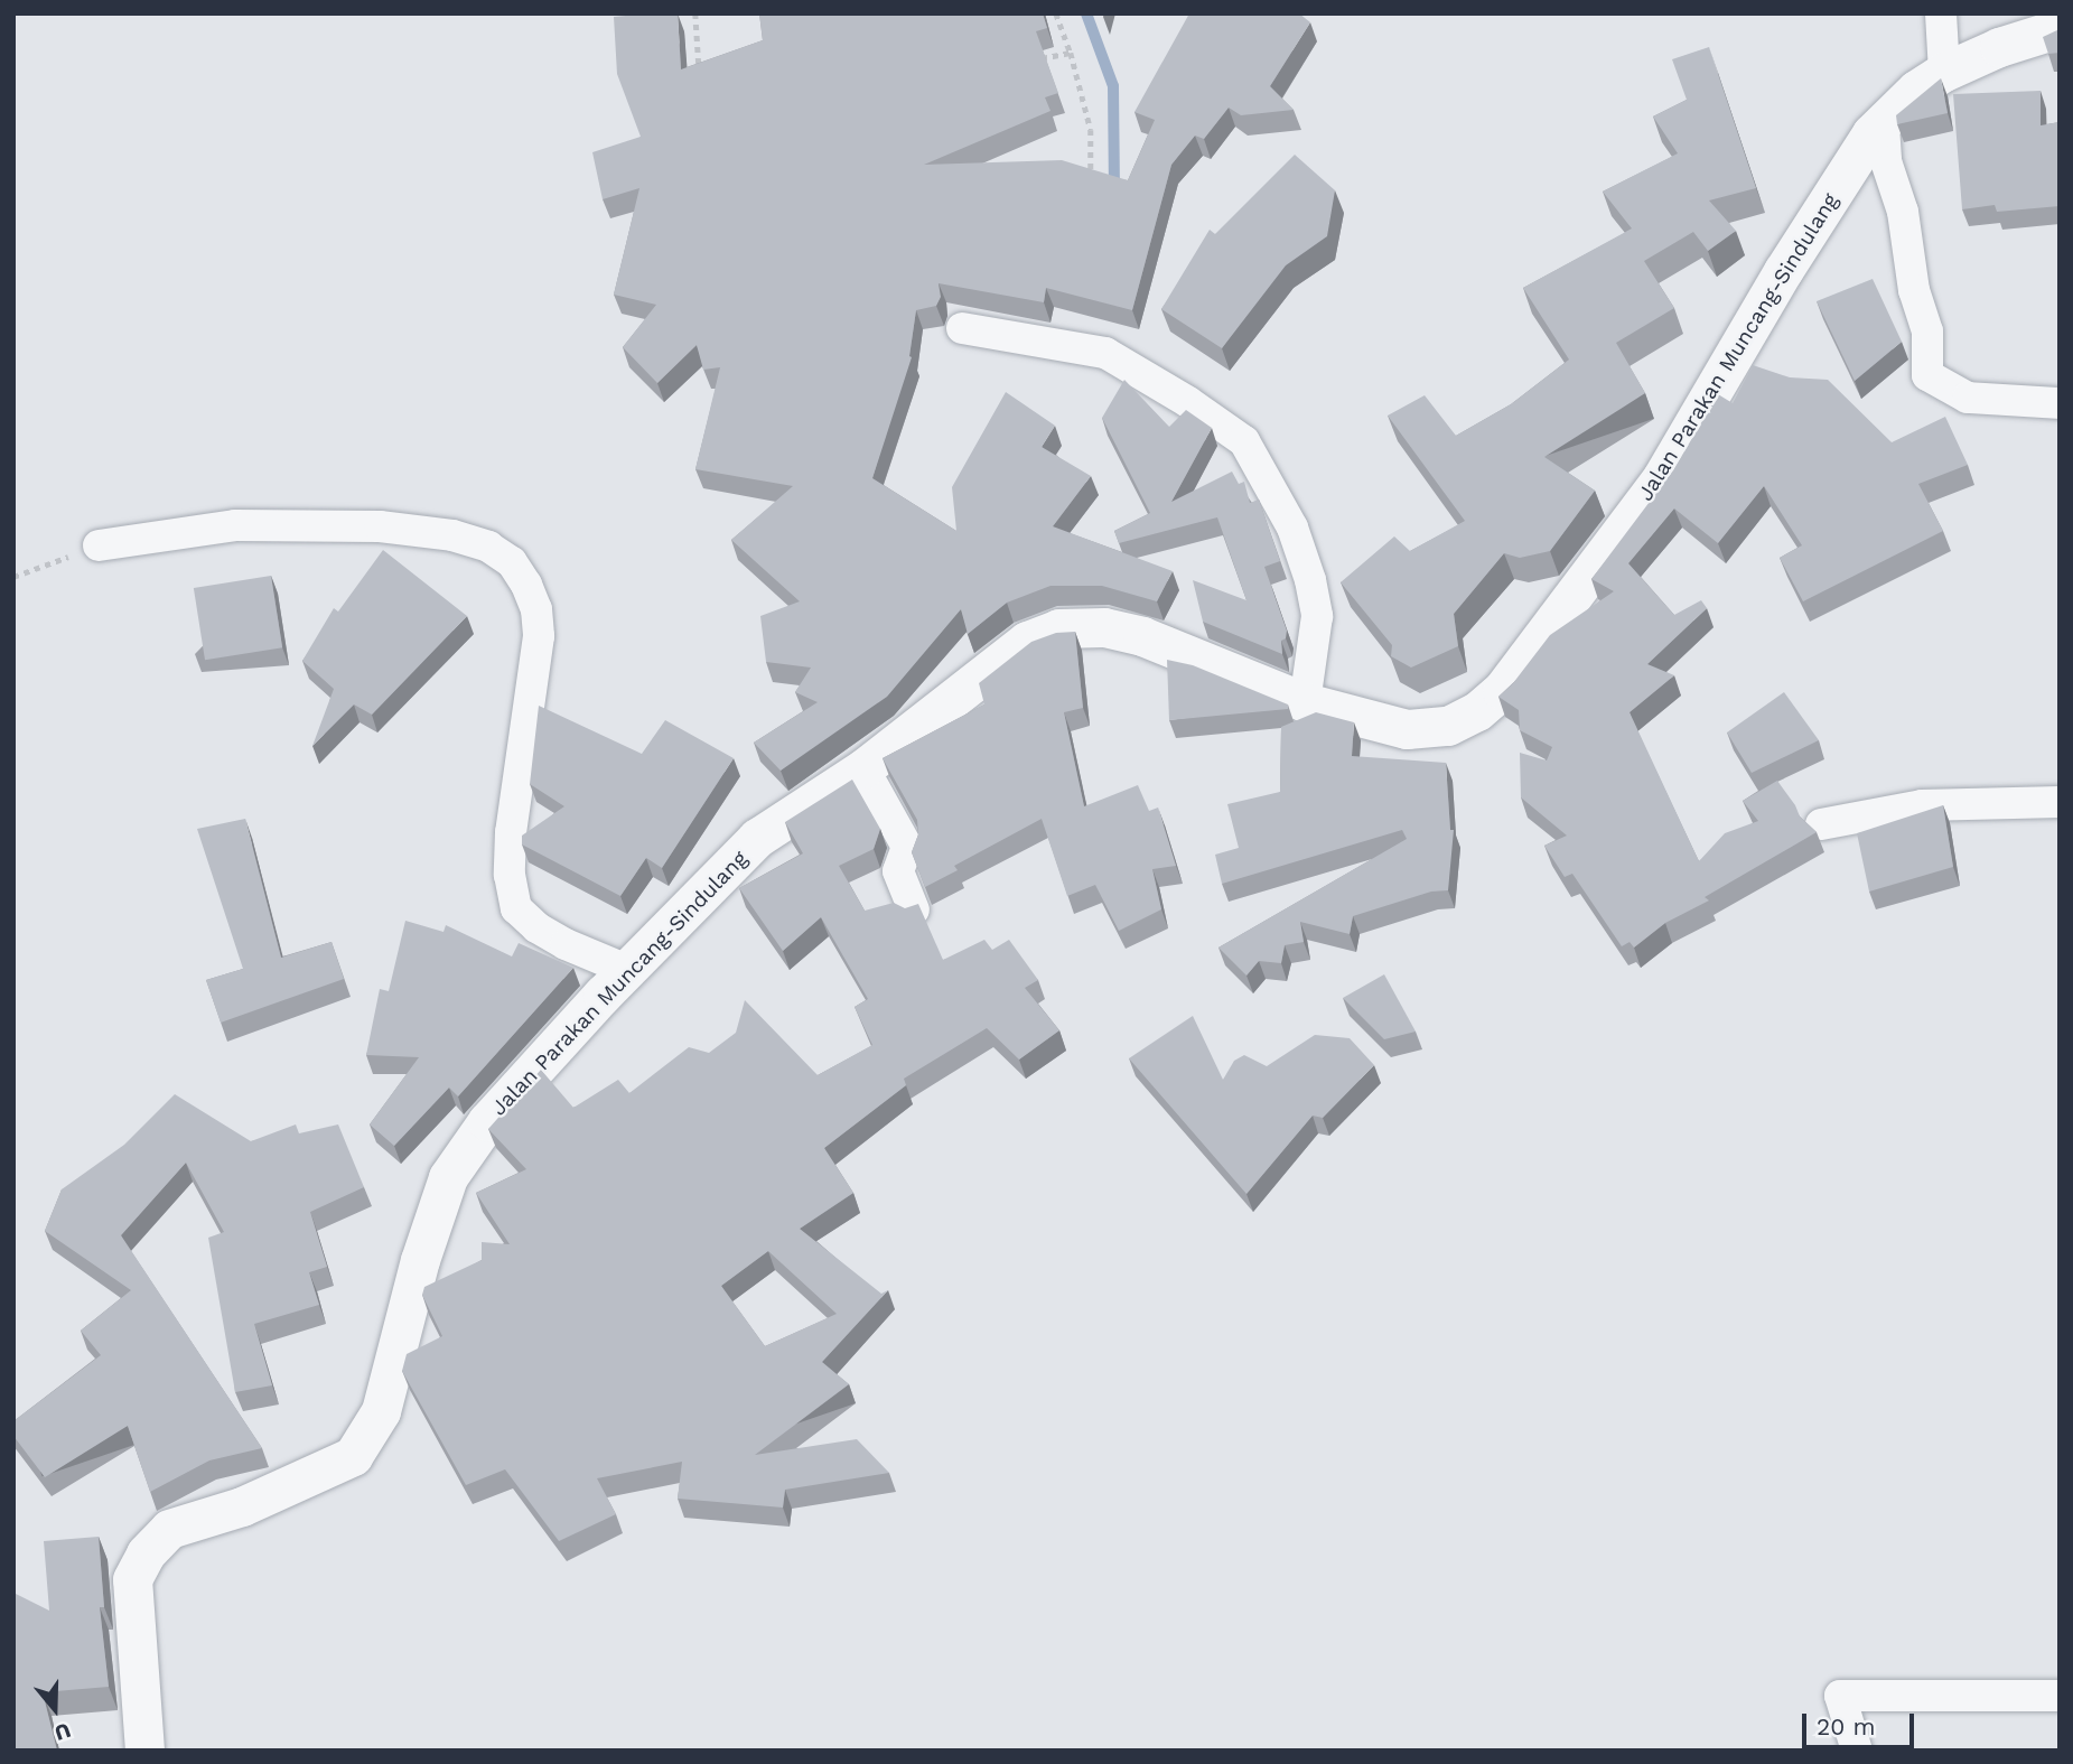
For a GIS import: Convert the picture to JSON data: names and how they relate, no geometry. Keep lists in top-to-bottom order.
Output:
{
  "streets": {
    "street": ["Jalan Parakan Muncang-Sindulang"]
  },
  "scale_bar": "20 m",
  "north": "bottom"
}
